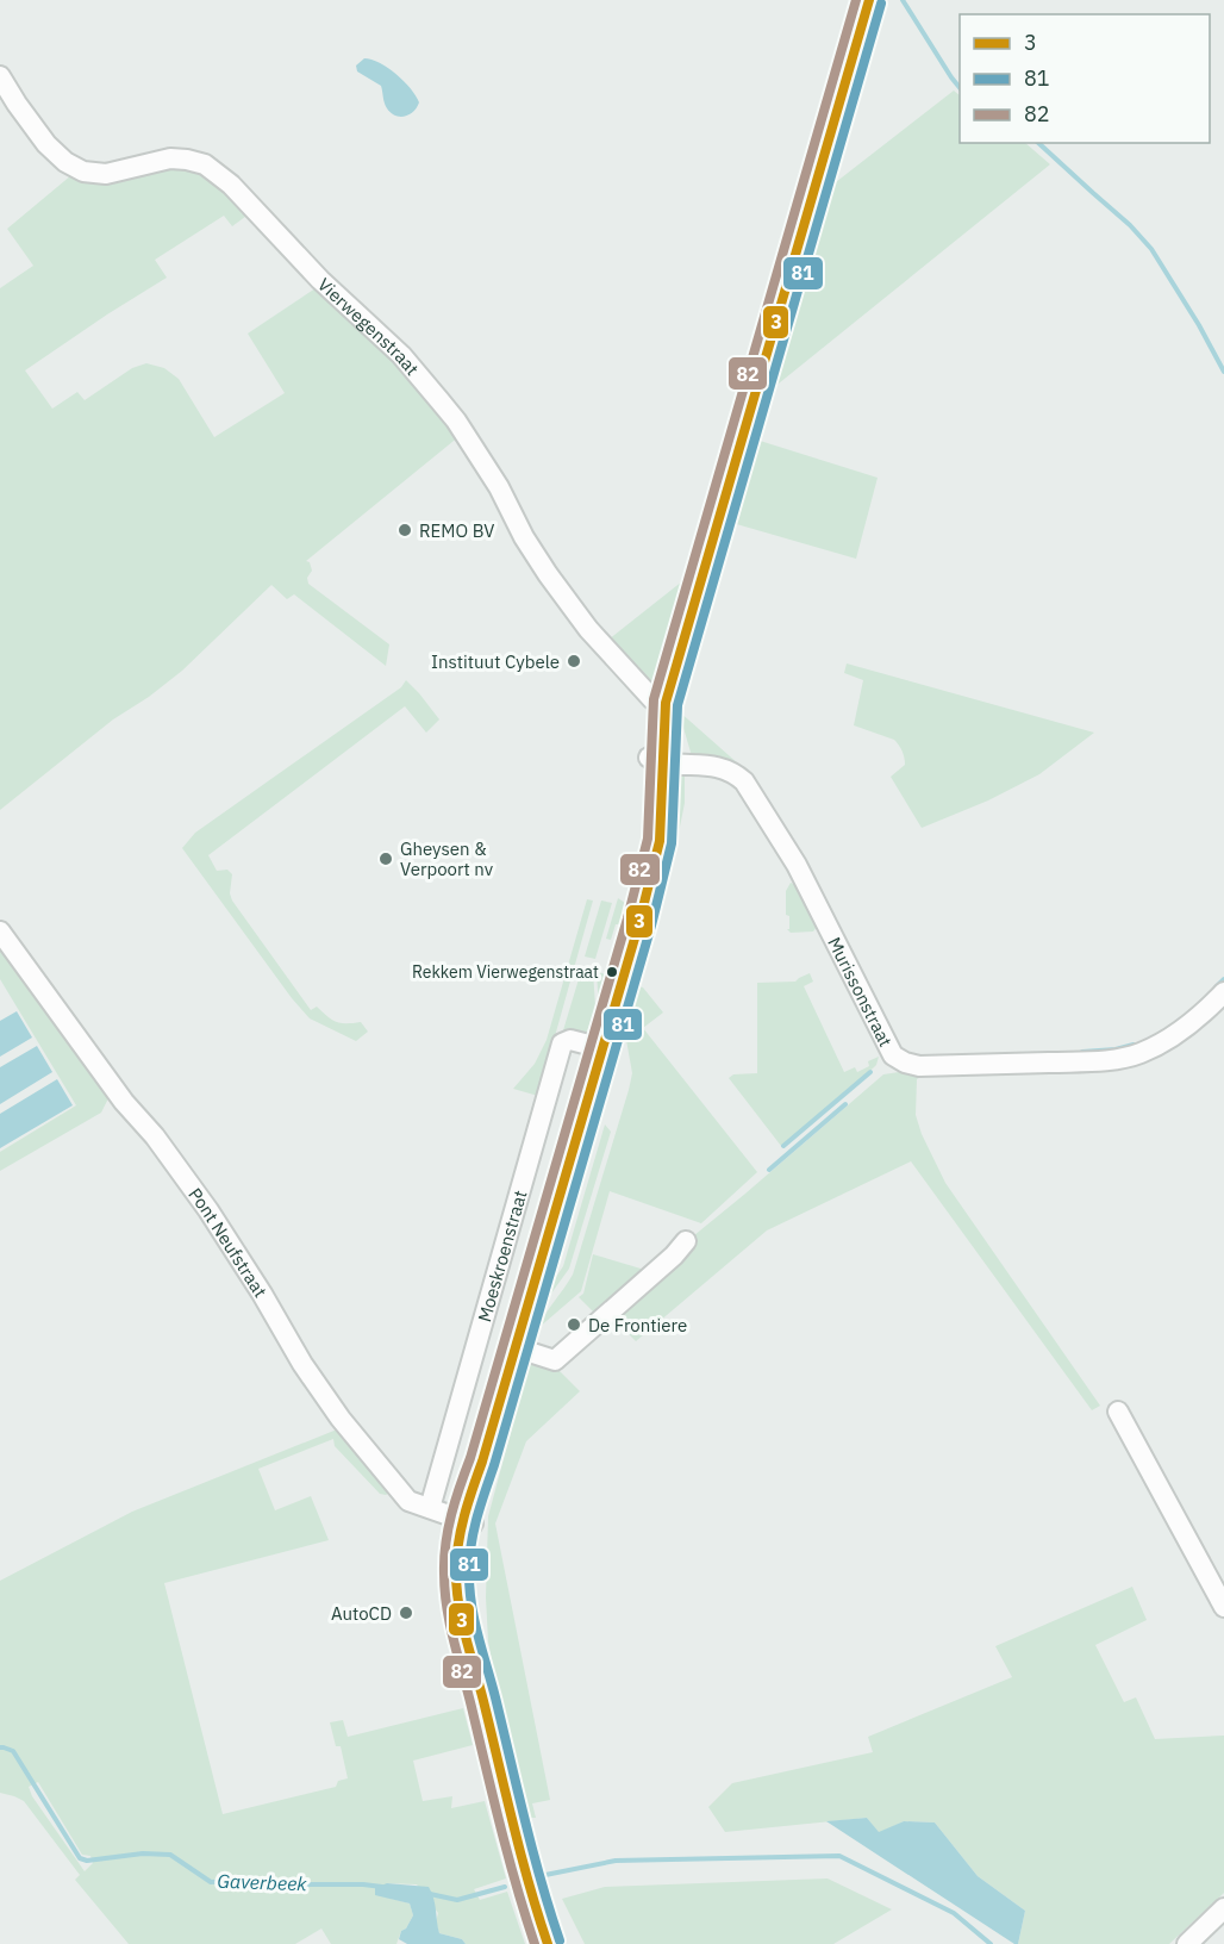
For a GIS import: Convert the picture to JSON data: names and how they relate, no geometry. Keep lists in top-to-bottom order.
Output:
{
  "streets": {
    "street": [
      "Vierwegenstraat",
      "Murissonstraat",
      "Pont Neufstraat",
      "Moeskroenstraat"
    ]
  },
  "crossings": [
    ["Pont Neufstraat", "Moeskroenstraat"]
  ],
  "water": ["Gaverbeek"],
  "places": [
    "REMO BV",
    "Instituut Cybele",
    "Gheysen & Verpoort nv",
    "Rekkem Vierwegenstraat",
    "De Frontiere",
    "AutoCD"
  ],
  "lines": ["transit line 3", "transit line 82", "transit line 81"],
  "legend": ["3", "81", "82"]
}
